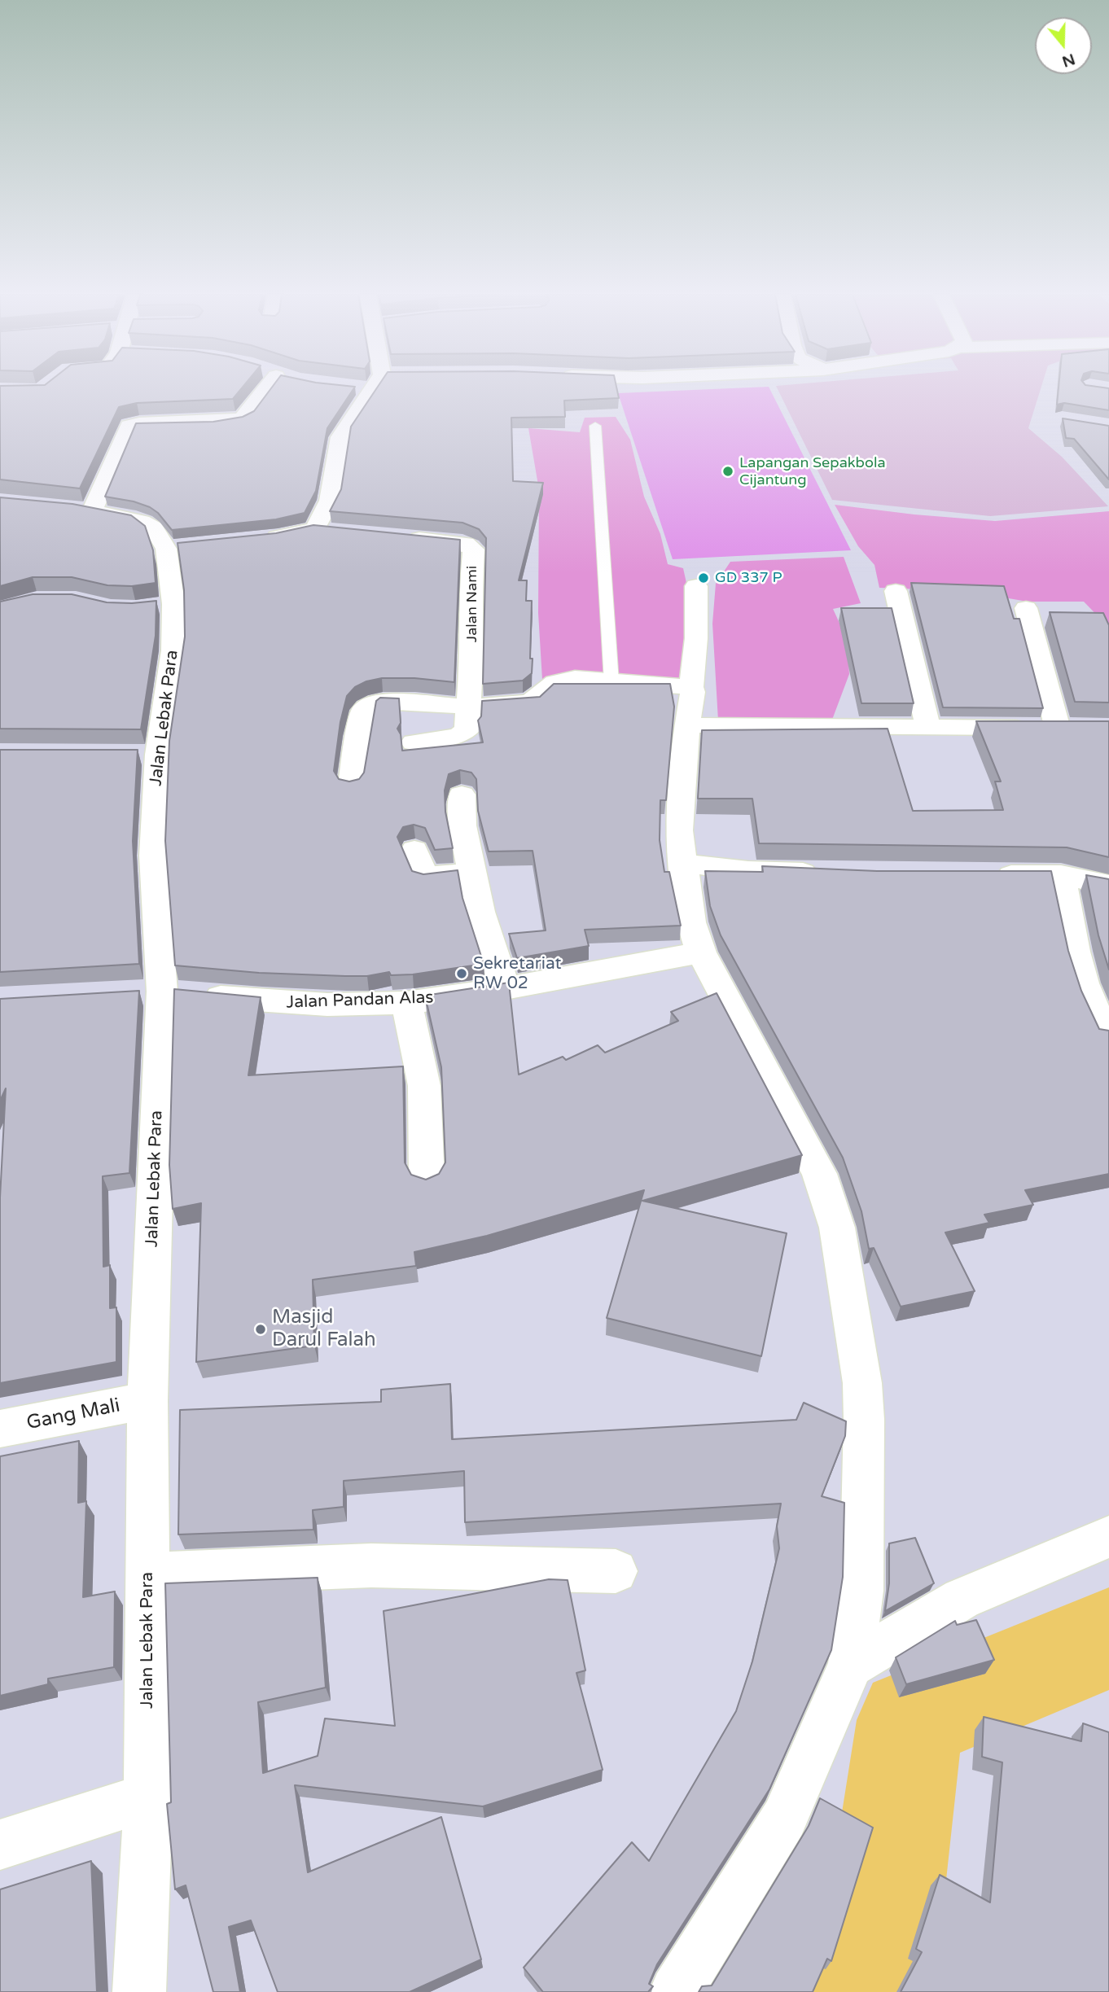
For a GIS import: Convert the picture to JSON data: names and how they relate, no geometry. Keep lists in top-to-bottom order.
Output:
{
  "streets": {
    "street": [
      "Jalan Nami",
      "Jalan Lebak Para",
      "Jalan Pandan Alas",
      "Gang Mali"
    ]
  },
  "crossings": [
    ["Jalan Lebak Para", "Jalan Pandan Alas"],
    ["Jalan Lebak Para", "Gang Mali"]
  ],
  "places": [
    "Lapangan Sepakbola Cijantung",
    "GD 337 P",
    "Sekretariat RW 02",
    "Masjid Darul Falah"
  ],
  "north": "bottom"
}
